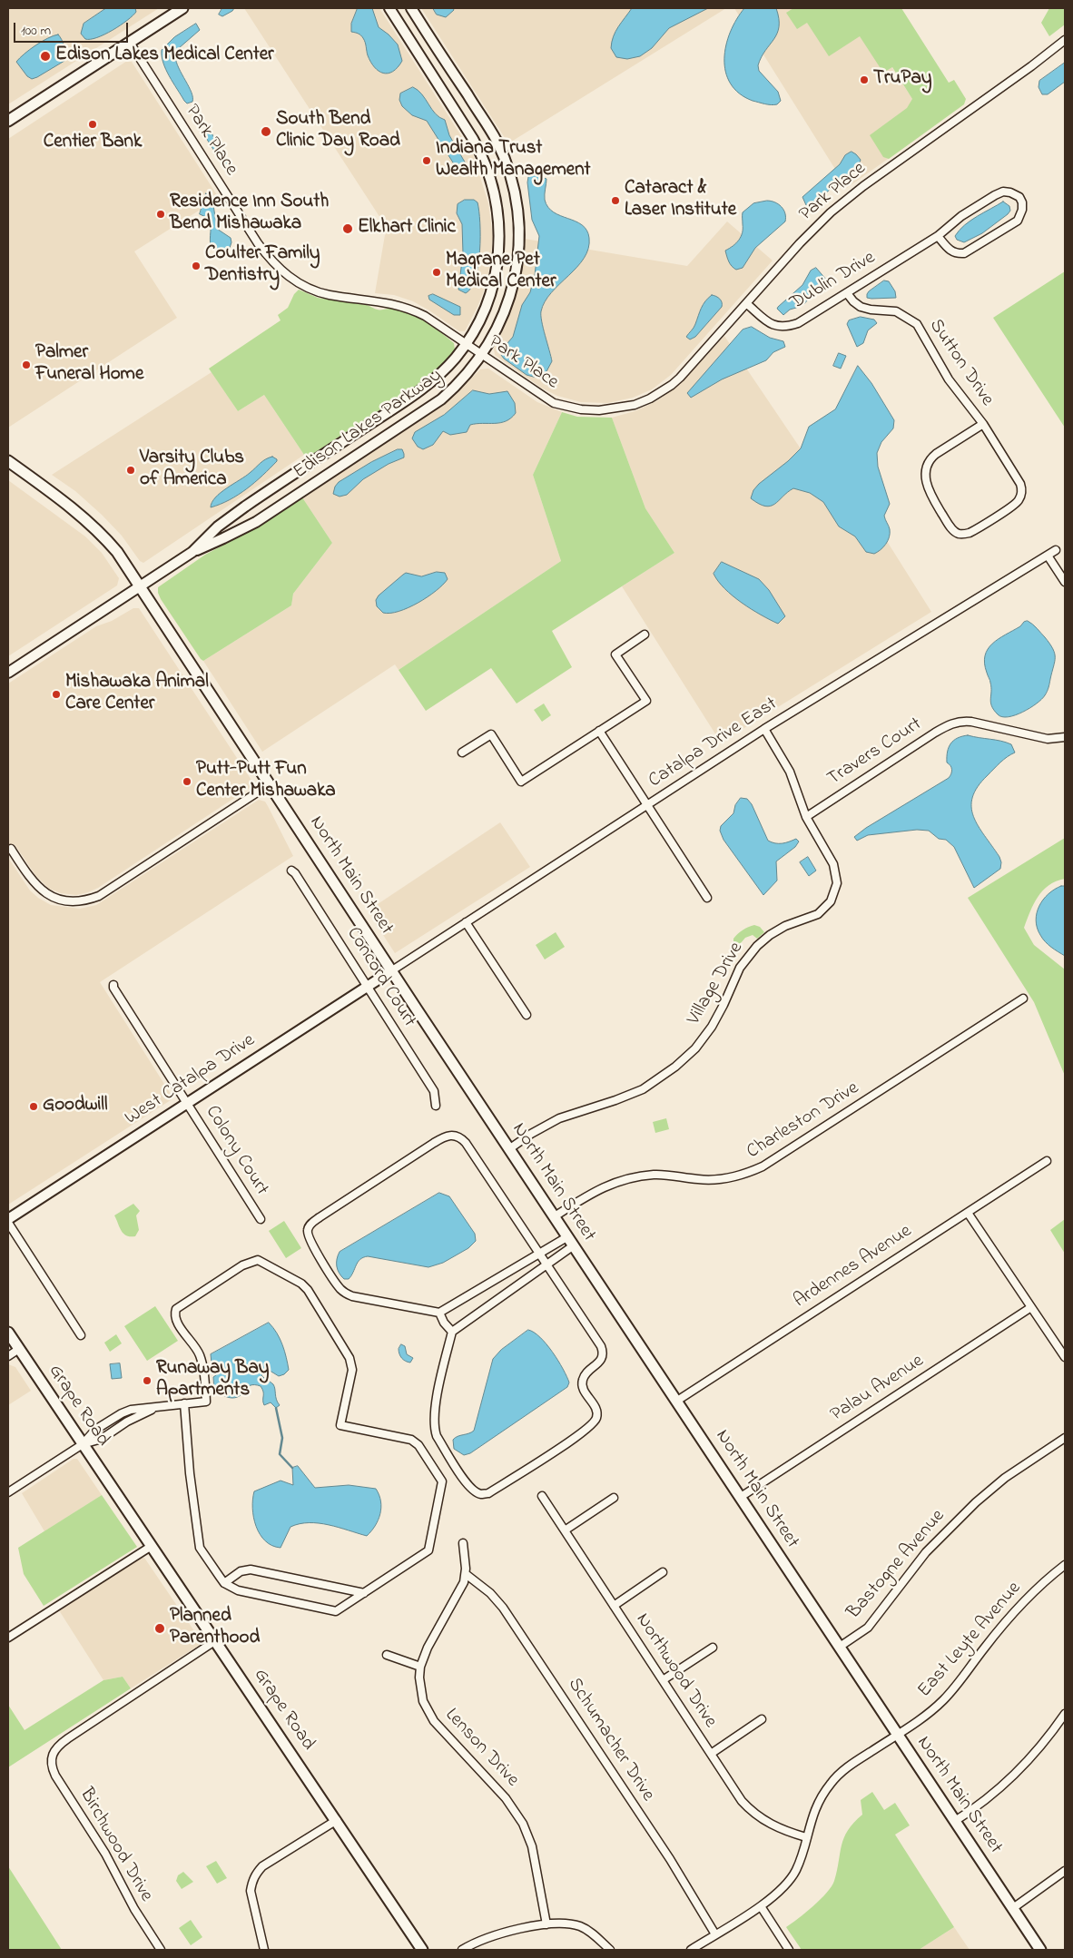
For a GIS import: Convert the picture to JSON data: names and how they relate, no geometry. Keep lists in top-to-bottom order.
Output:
{
  "streets": {
    "main road": ["North Main Street", "Grape Road"],
    "street": [
      "Park Place",
      "Dublin Drive",
      "Sutton Drive",
      "Edison Lakes Parkway",
      "Catalpa Drive East",
      "Travers Court",
      "Concord Court",
      "Village Drive",
      "West Catalpa Drive",
      "Charleston Drive",
      "Colony Court",
      "Ardennes Avenue",
      "Palau Avenue",
      "Bastogne Avenue",
      "East Leyte Avenue",
      "Northwood Drive",
      "Schumacher Drive",
      "Lenson Drive",
      "Birchwood Drive"
    ]
  },
  "crossings": [
    ["Park Place", "Dublin Drive"],
    ["Park Place", "Edison Lakes Parkway"],
    ["Dublin Drive", "Sutton Drive"],
    ["Edison Lakes Parkway", "North Main Street"],
    ["Catalpa Drive East", "North Main Street"],
    ["Catalpa Drive East", "Village Drive"],
    ["Catalpa Drive East", "West Catalpa Drive"],
    ["Travers Court", "Village Drive"],
    ["North Main Street", "Village Drive"],
    ["North Main Street", "West Catalpa Drive"],
    ["North Main Street", "Charleston Drive"],
    ["North Main Street", "Ardennes Avenue"],
    ["North Main Street", "Palau Avenue"],
    ["North Main Street", "Bastogne Avenue"],
    ["North Main Street", "East Leyte Avenue"],
    ["Concord Court", "West Catalpa Drive"],
    ["West Catalpa Drive", "Colony Court"],
    ["Grape Road", "Birchwood Drive"],
    ["East Leyte Avenue", "Northwood Drive"],
    ["East Leyte Avenue", "Schumacher Drive"],
    ["Schumacher Drive", "Lenson Drive"]
  ],
  "places": [
    "Edison Lakes Medical Center",
    "TruPay",
    "Centier Bank",
    "South Bend Clinic Day Road",
    "Indiana Trust Wealth Management",
    "Cataract & Laser Institute",
    "Residence Inn South Bend Mishawaka",
    "Elkhart Clinic",
    "Coulter Family Dentistry",
    "Magrane Pet Medical Center",
    "Palmer Funeral Home",
    "Varsity Clubs of America",
    "Mishawaka Animal Care Center",
    "Putt-Putt Fun Center Mishawaka",
    "Goodwill",
    "Runaway Bay Apartments",
    "Planned Parenthood"
  ],
  "scale_bar": "100 m"
}
